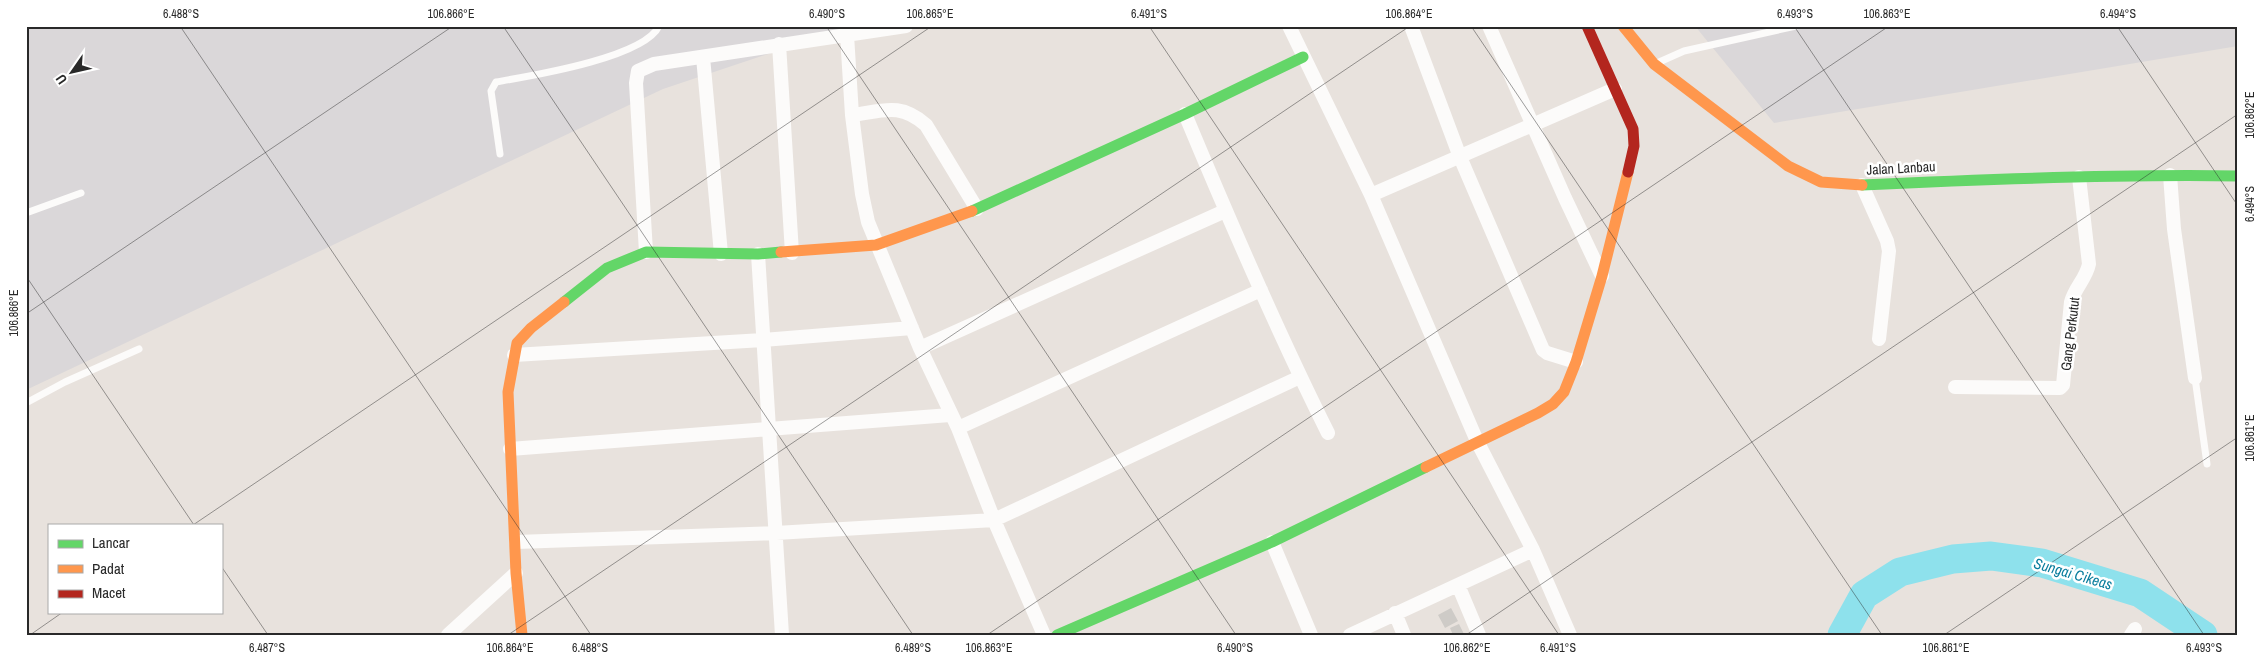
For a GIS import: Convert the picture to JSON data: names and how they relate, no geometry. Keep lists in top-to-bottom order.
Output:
{
  "streets": {
    "street": ["Jalan Lanbau", "Gang Perkutut"]
  },
  "crossings": [
    ["Jalan Lanbau", "Gang Perkutut"]
  ],
  "water": ["Sungai Cikeas"],
  "legend": ["Lancar", "Padat", "Macet"],
  "north": "bottom left",
  "coordinates": [
    "6.488°S",
    "106.866°E",
    "6.490°S",
    "106.865°E",
    "6.491°S",
    "106.864°E",
    "6.493°S",
    "106.863°E",
    "6.494°S",
    "106.862°E",
    "106.861°E",
    "6.487°S",
    "6.489°S"
  ]
}
